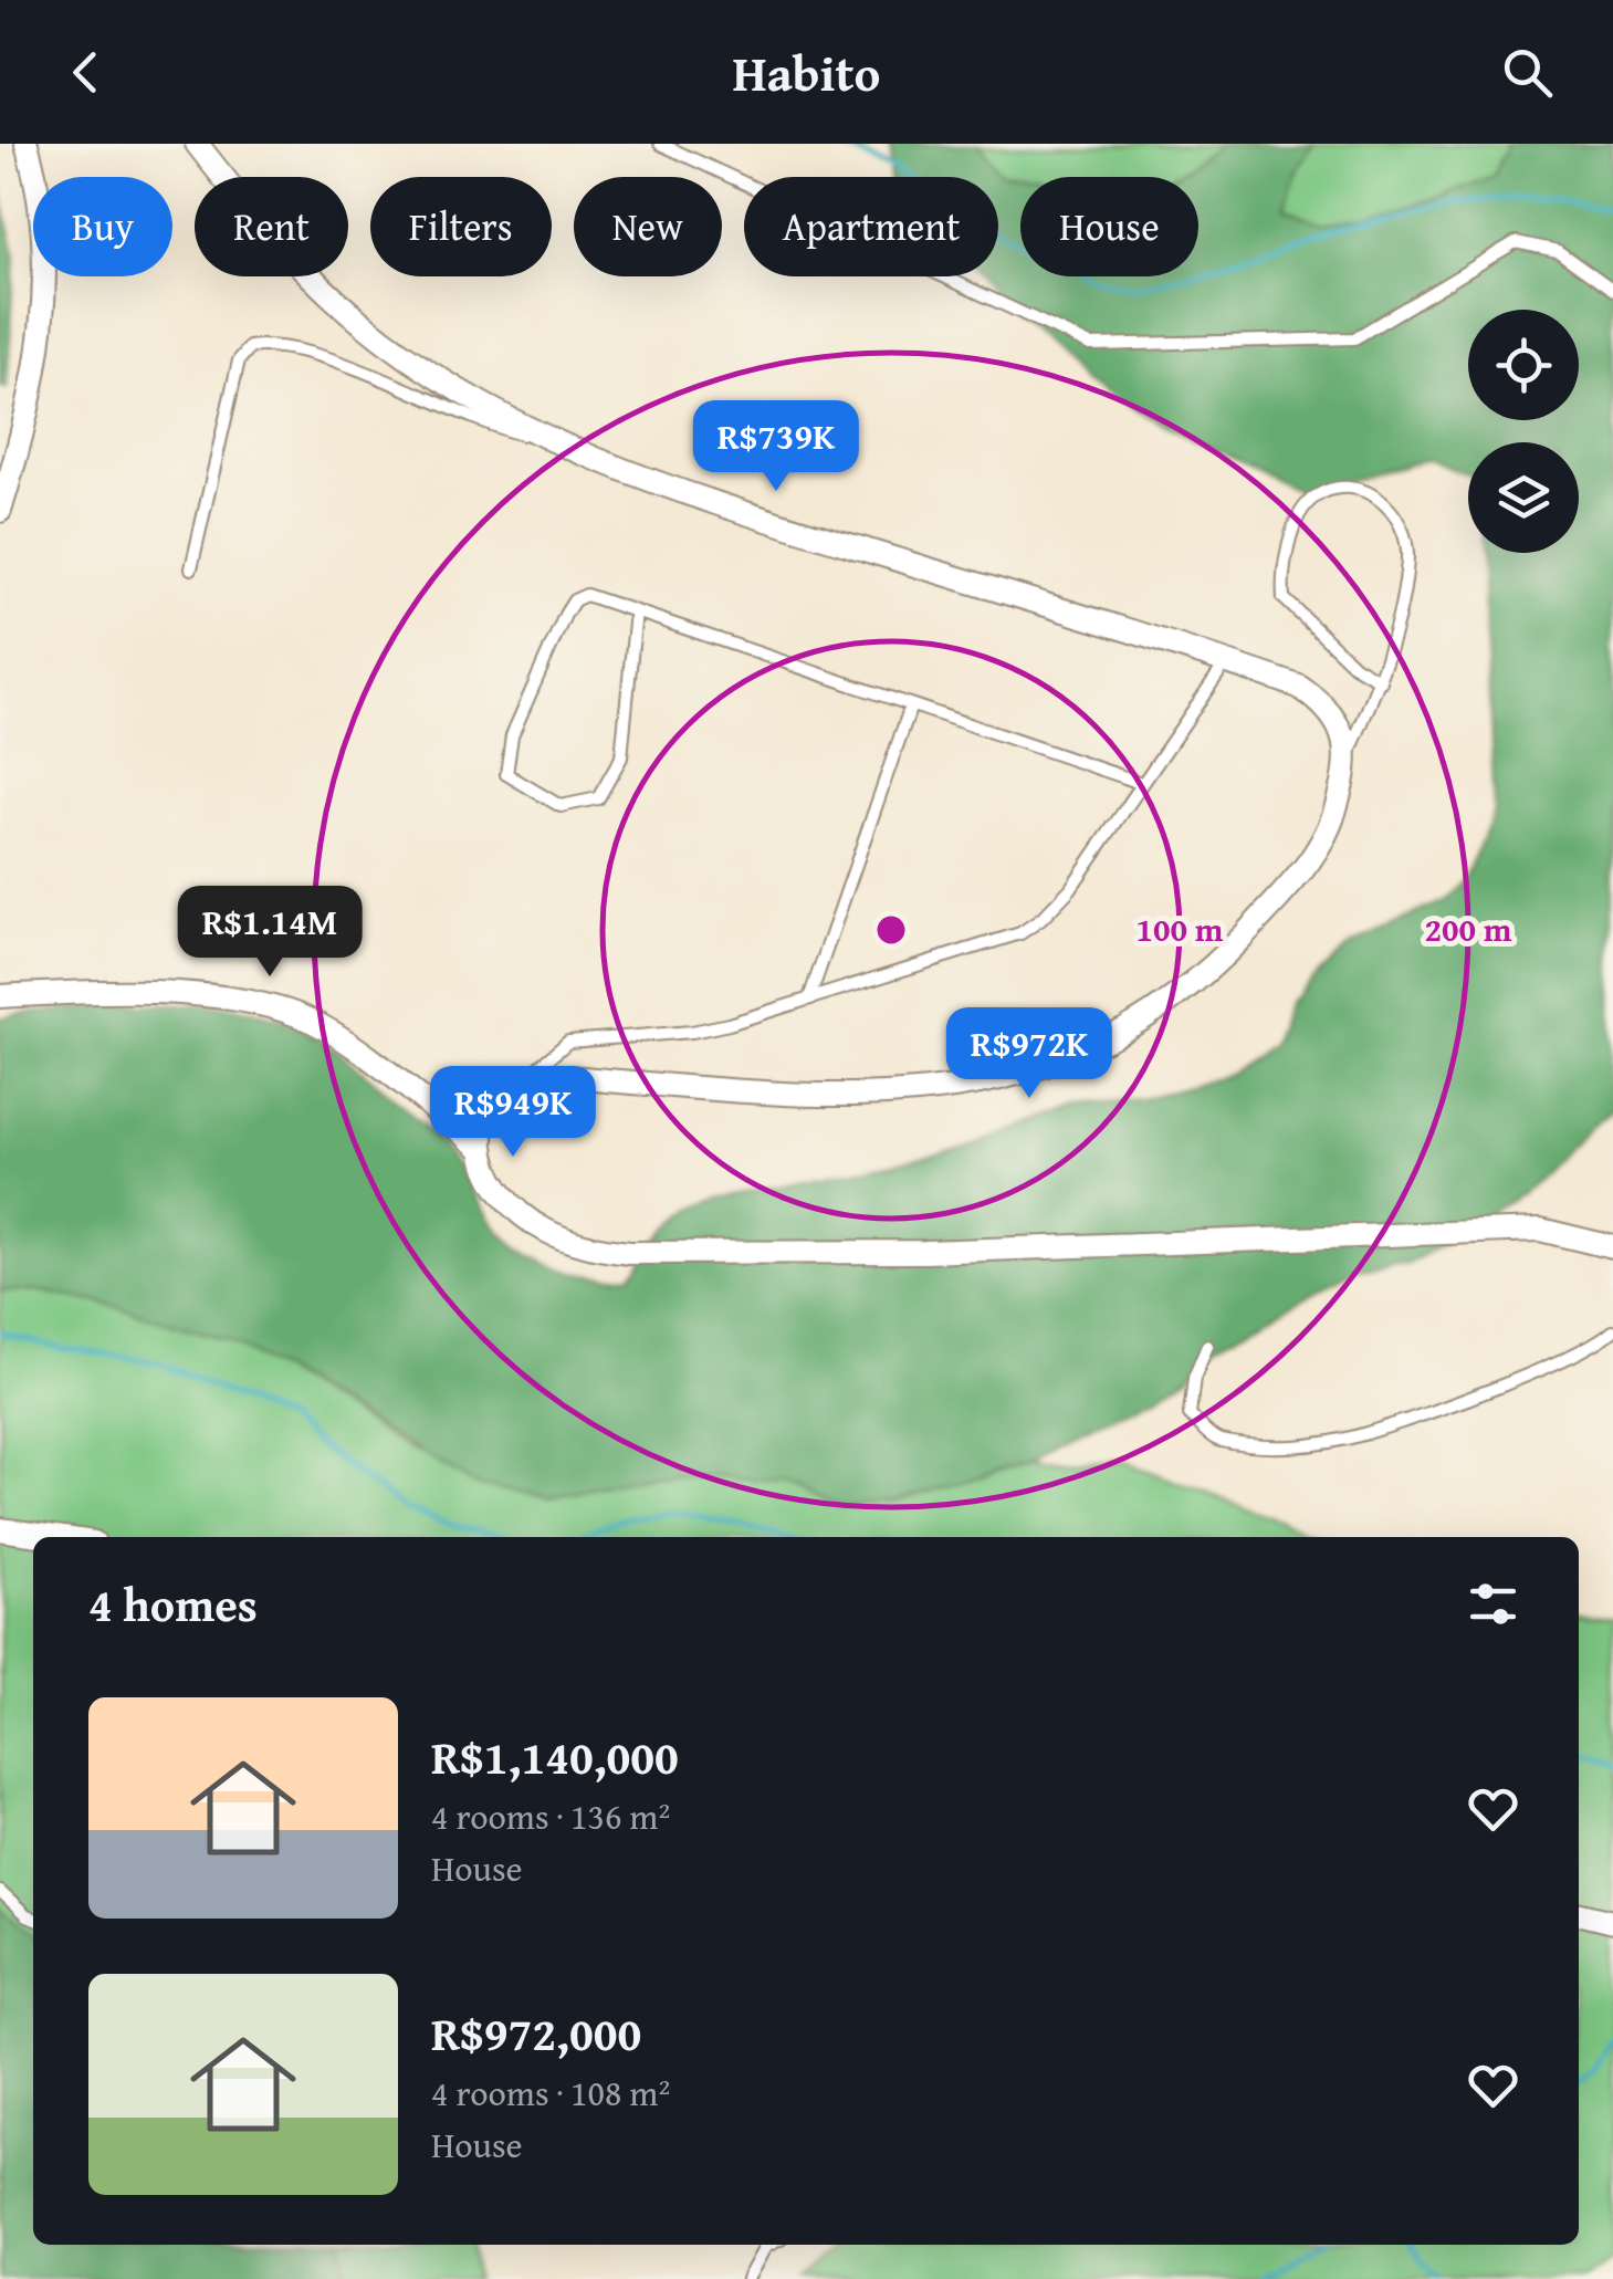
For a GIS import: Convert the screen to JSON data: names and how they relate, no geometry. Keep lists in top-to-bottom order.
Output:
{
  "page": {
    "header": "Habito",
    "chip": [
      "Buy",
      "Rent",
      "Filters",
      "New",
      "Apartment",
      "House"
    ],
    "price": [
      "R$739K",
      "R$1.14M",
      "R$972K",
      "R$949K"
    ],
    "heading": "4 homes",
    "list": [
      {
        "name": "R$1,140,000",
        "note": "4 rooms · 136 m² · House"
      },
      {
        "name": "R$972,000",
        "note": "4 rooms · 108 m² · House"
      }
    ]
  },
  "rings": ["100 m", "200 m"]
}
